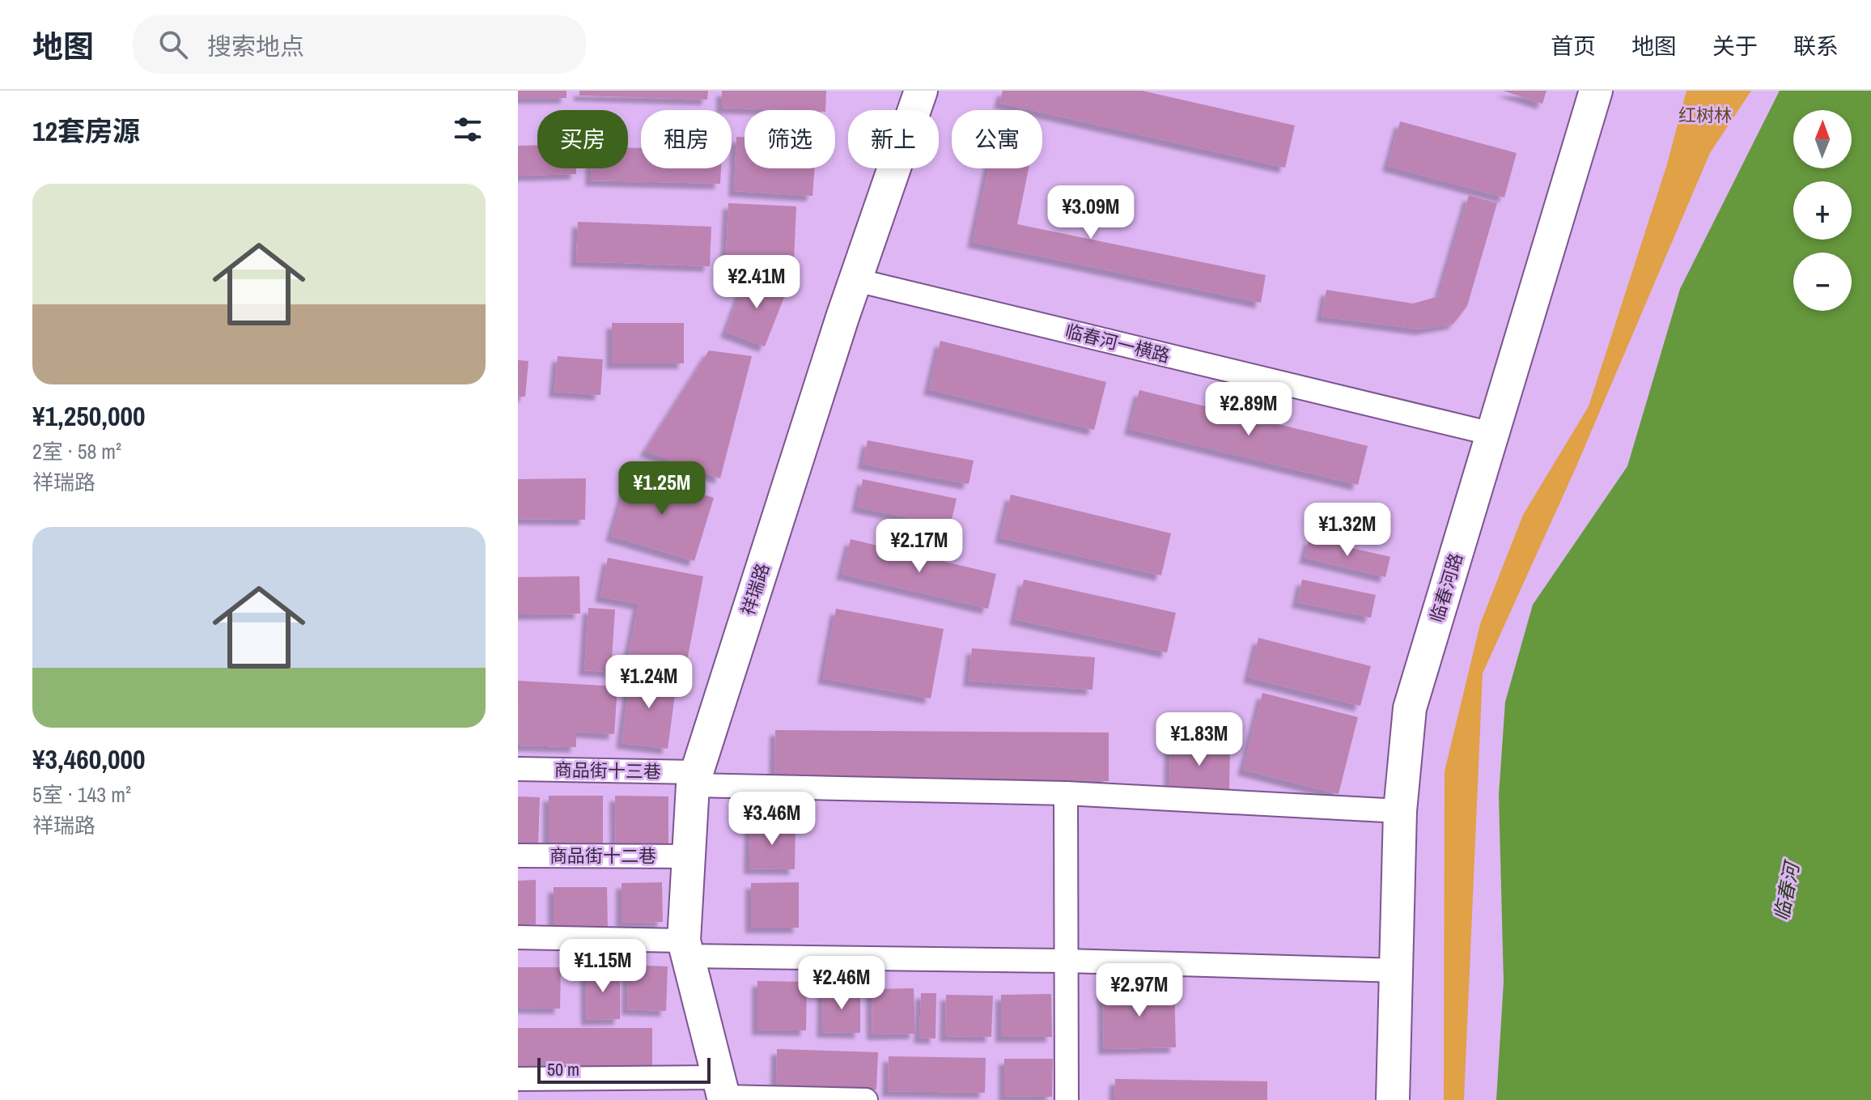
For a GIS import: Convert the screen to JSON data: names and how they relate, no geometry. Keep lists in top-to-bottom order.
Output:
{
  "streets": {
    "street": [
      "临春河一横路",
      "临春河路",
      "祥瑞路",
      "商品街十三巷",
      "商品街十二巷"
    ]
  },
  "crossings": [
    ["临春河一横路", "临春河路"],
    ["临春河一横路", "祥瑞路"],
    ["临春河路", "商品街十三巷"],
    ["祥瑞路", "商品街十三巷"],
    ["祥瑞路", "商品街十二巷"]
  ],
  "water": ["临春河"],
  "parks": ["红树林"],
  "scale_bar": "50 m",
  "north": "top",
  "page": {
    "header": "地图",
    "search": "搜索地点",
    "nav": [
      "首页",
      "地图",
      "关于",
      "联系"
    ],
    "heading": "12套房源",
    "map_buttons": ["+", "−"],
    "chip": [
      "买房",
      "租房",
      "筛选",
      "新上",
      "公寓"
    ],
    "list": [
      {
        "name": "¥1,250,000",
        "note": "2室 · 58 m² · 祥瑞路"
      },
      {
        "name": "¥3,460,000",
        "note": "5室 · 143 m² · 祥瑞路"
      }
    ],
    "price": [
      "¥3.09M",
      "¥2.41M",
      "¥2.89M",
      "¥1.25M",
      "¥1.32M",
      "¥2.17M",
      "¥1.24M",
      "¥1.83M",
      "¥3.46M",
      "¥1.15M",
      "¥2.46M",
      "¥2.97M"
    ],
    "scale": "50 m"
  }
}
